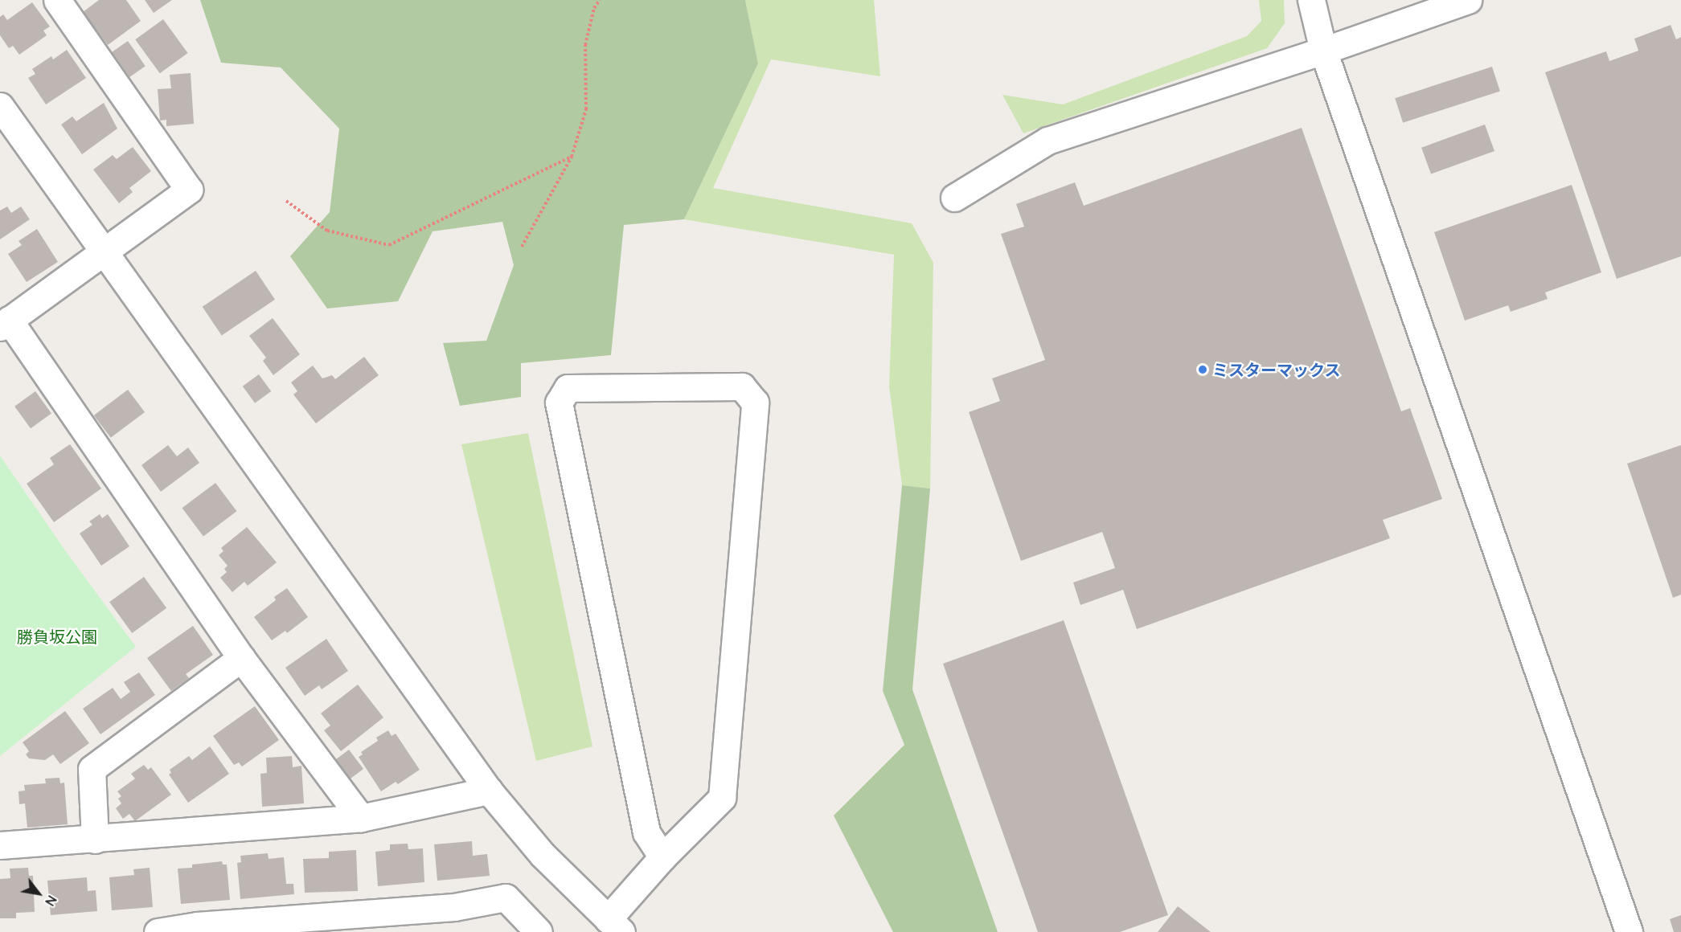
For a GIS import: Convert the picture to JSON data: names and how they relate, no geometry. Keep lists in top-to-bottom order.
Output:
{
  "parks": ["勝負坂公園"],
  "places": ["ミスターマックス"],
  "north": "bottom right"
}
